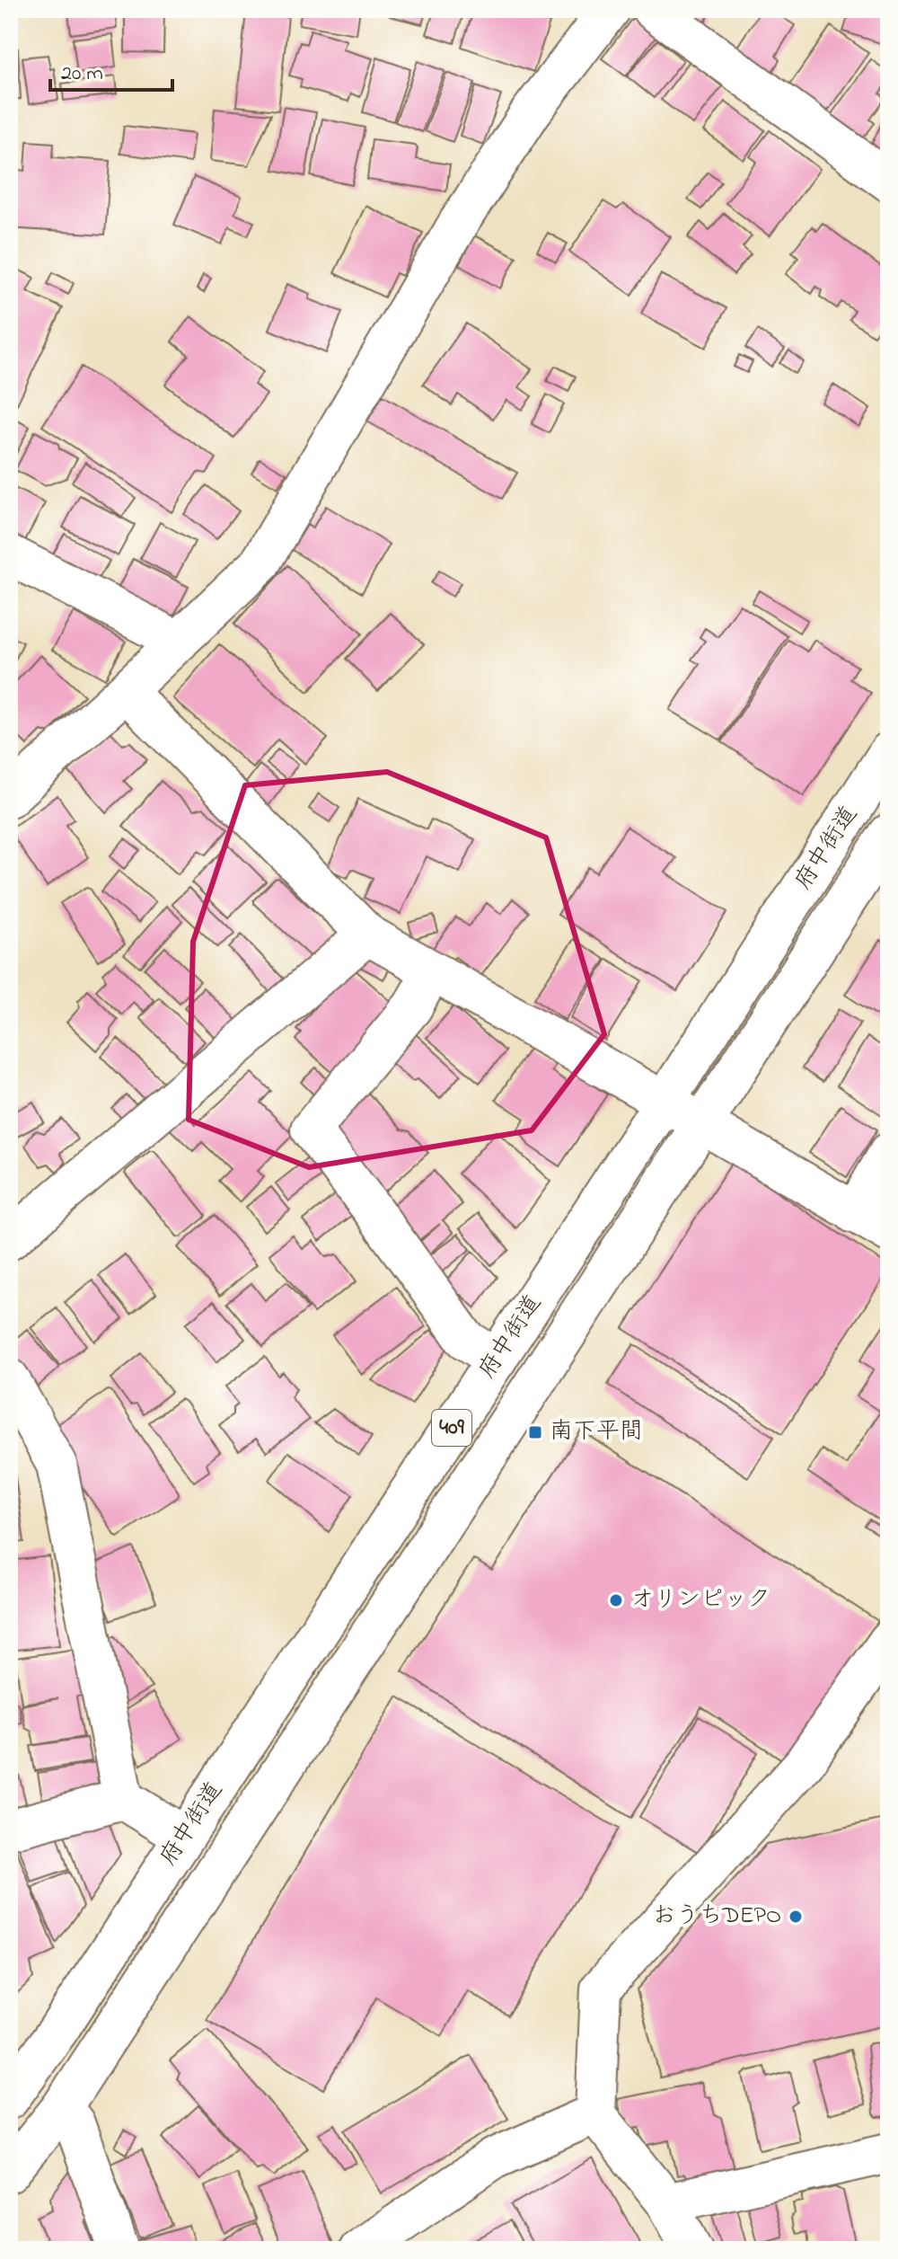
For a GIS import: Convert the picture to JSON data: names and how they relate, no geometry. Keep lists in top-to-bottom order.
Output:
{
  "streets": {
    "main road": ["府中街道", "409"]
  },
  "places": {
    "transit": ["南下平間"],
    "other": ["オリンピック", "おうちDEPO"]
  },
  "scale_bar": "20 m"
}
